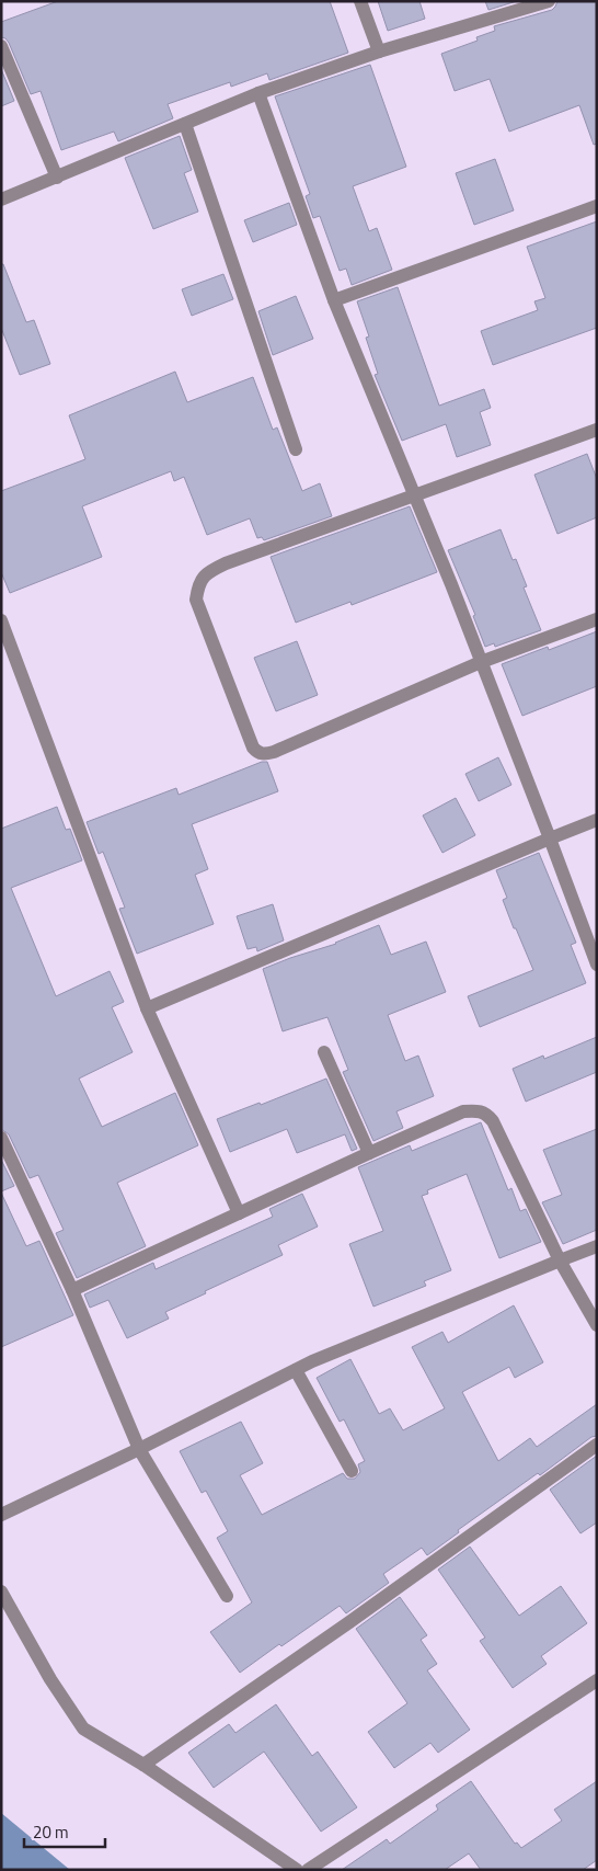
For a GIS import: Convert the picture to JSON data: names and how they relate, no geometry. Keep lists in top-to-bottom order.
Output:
{
  "scale_bar": "20 m"
}
